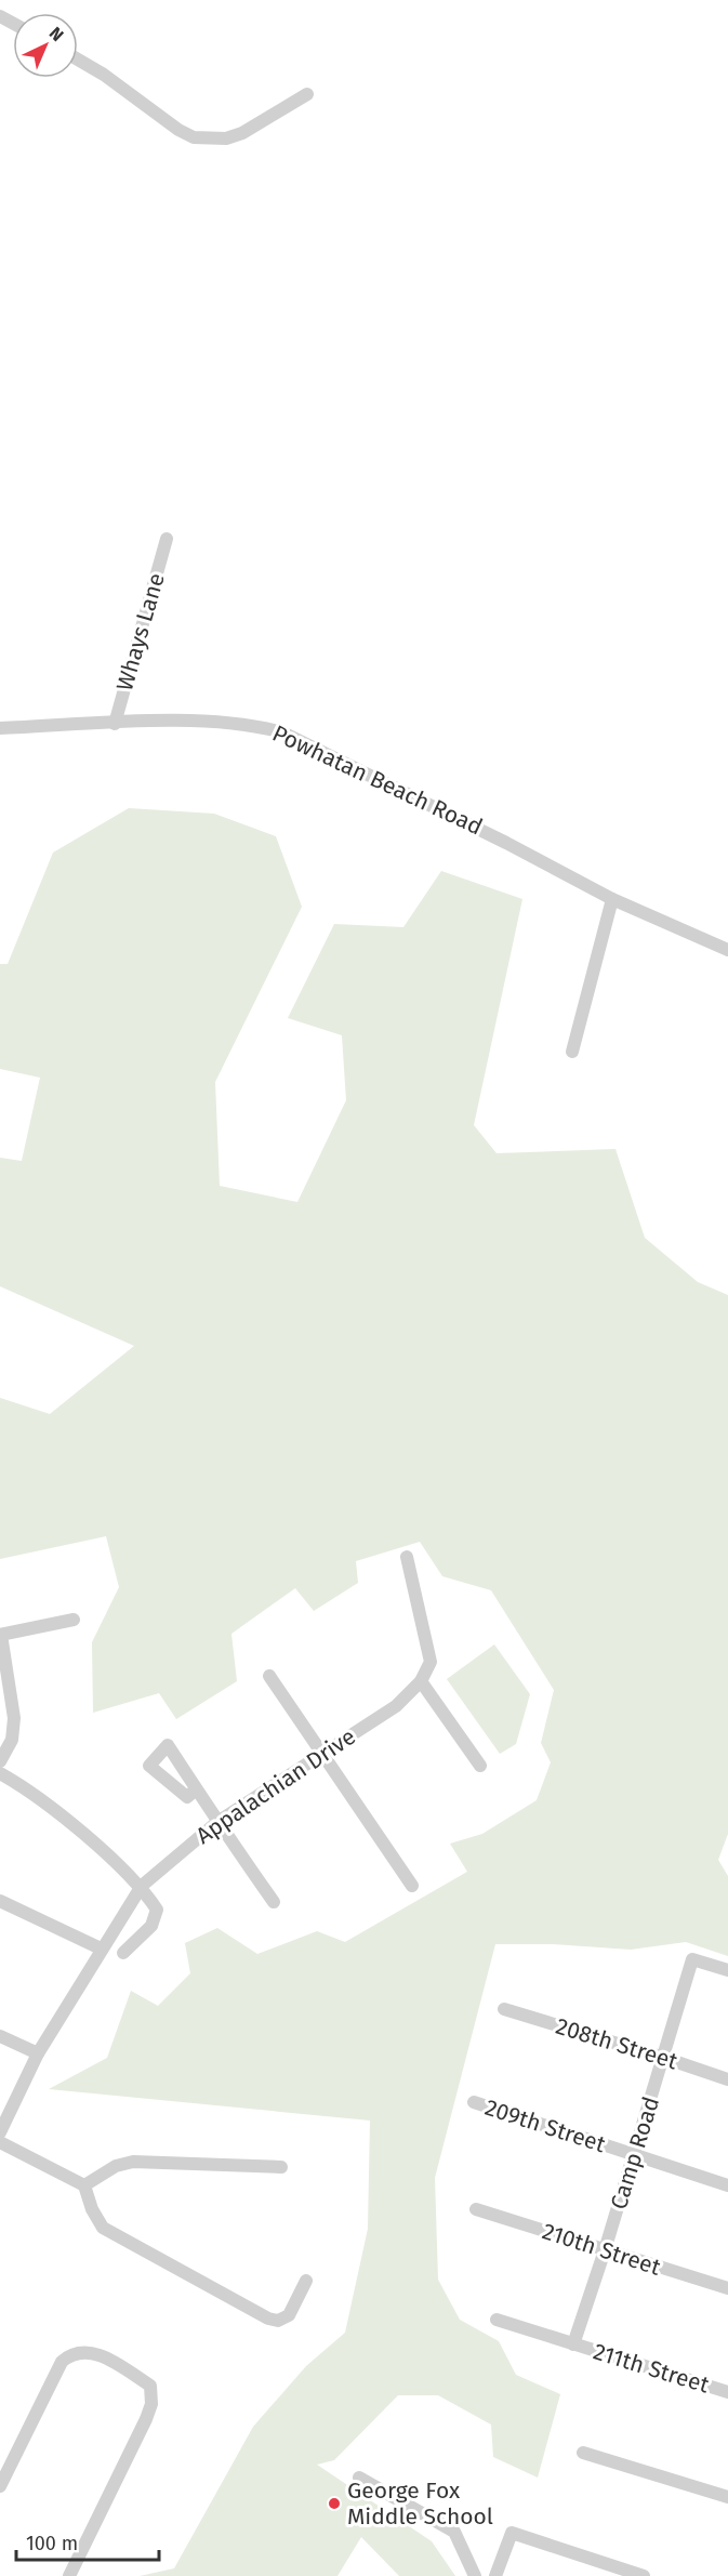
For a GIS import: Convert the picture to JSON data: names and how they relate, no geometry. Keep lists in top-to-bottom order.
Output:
{
  "streets": {
    "street": [
      "Whays Lane",
      "Powhatan Beach Road",
      "Appalachian Drive",
      "208th Street",
      "209th Street",
      "Camp Road",
      "210th Street",
      "211th Street"
    ]
  },
  "crossings": [
    ["Whays Lane", "Powhatan Beach Road"],
    ["208th Street", "Camp Road"],
    ["209th Street", "Camp Road"],
    ["Camp Road", "210th Street"],
    ["Camp Road", "211th Street"]
  ],
  "places": ["George Fox Middle School"],
  "scale_bar": "100 m",
  "north": "top right"
}
